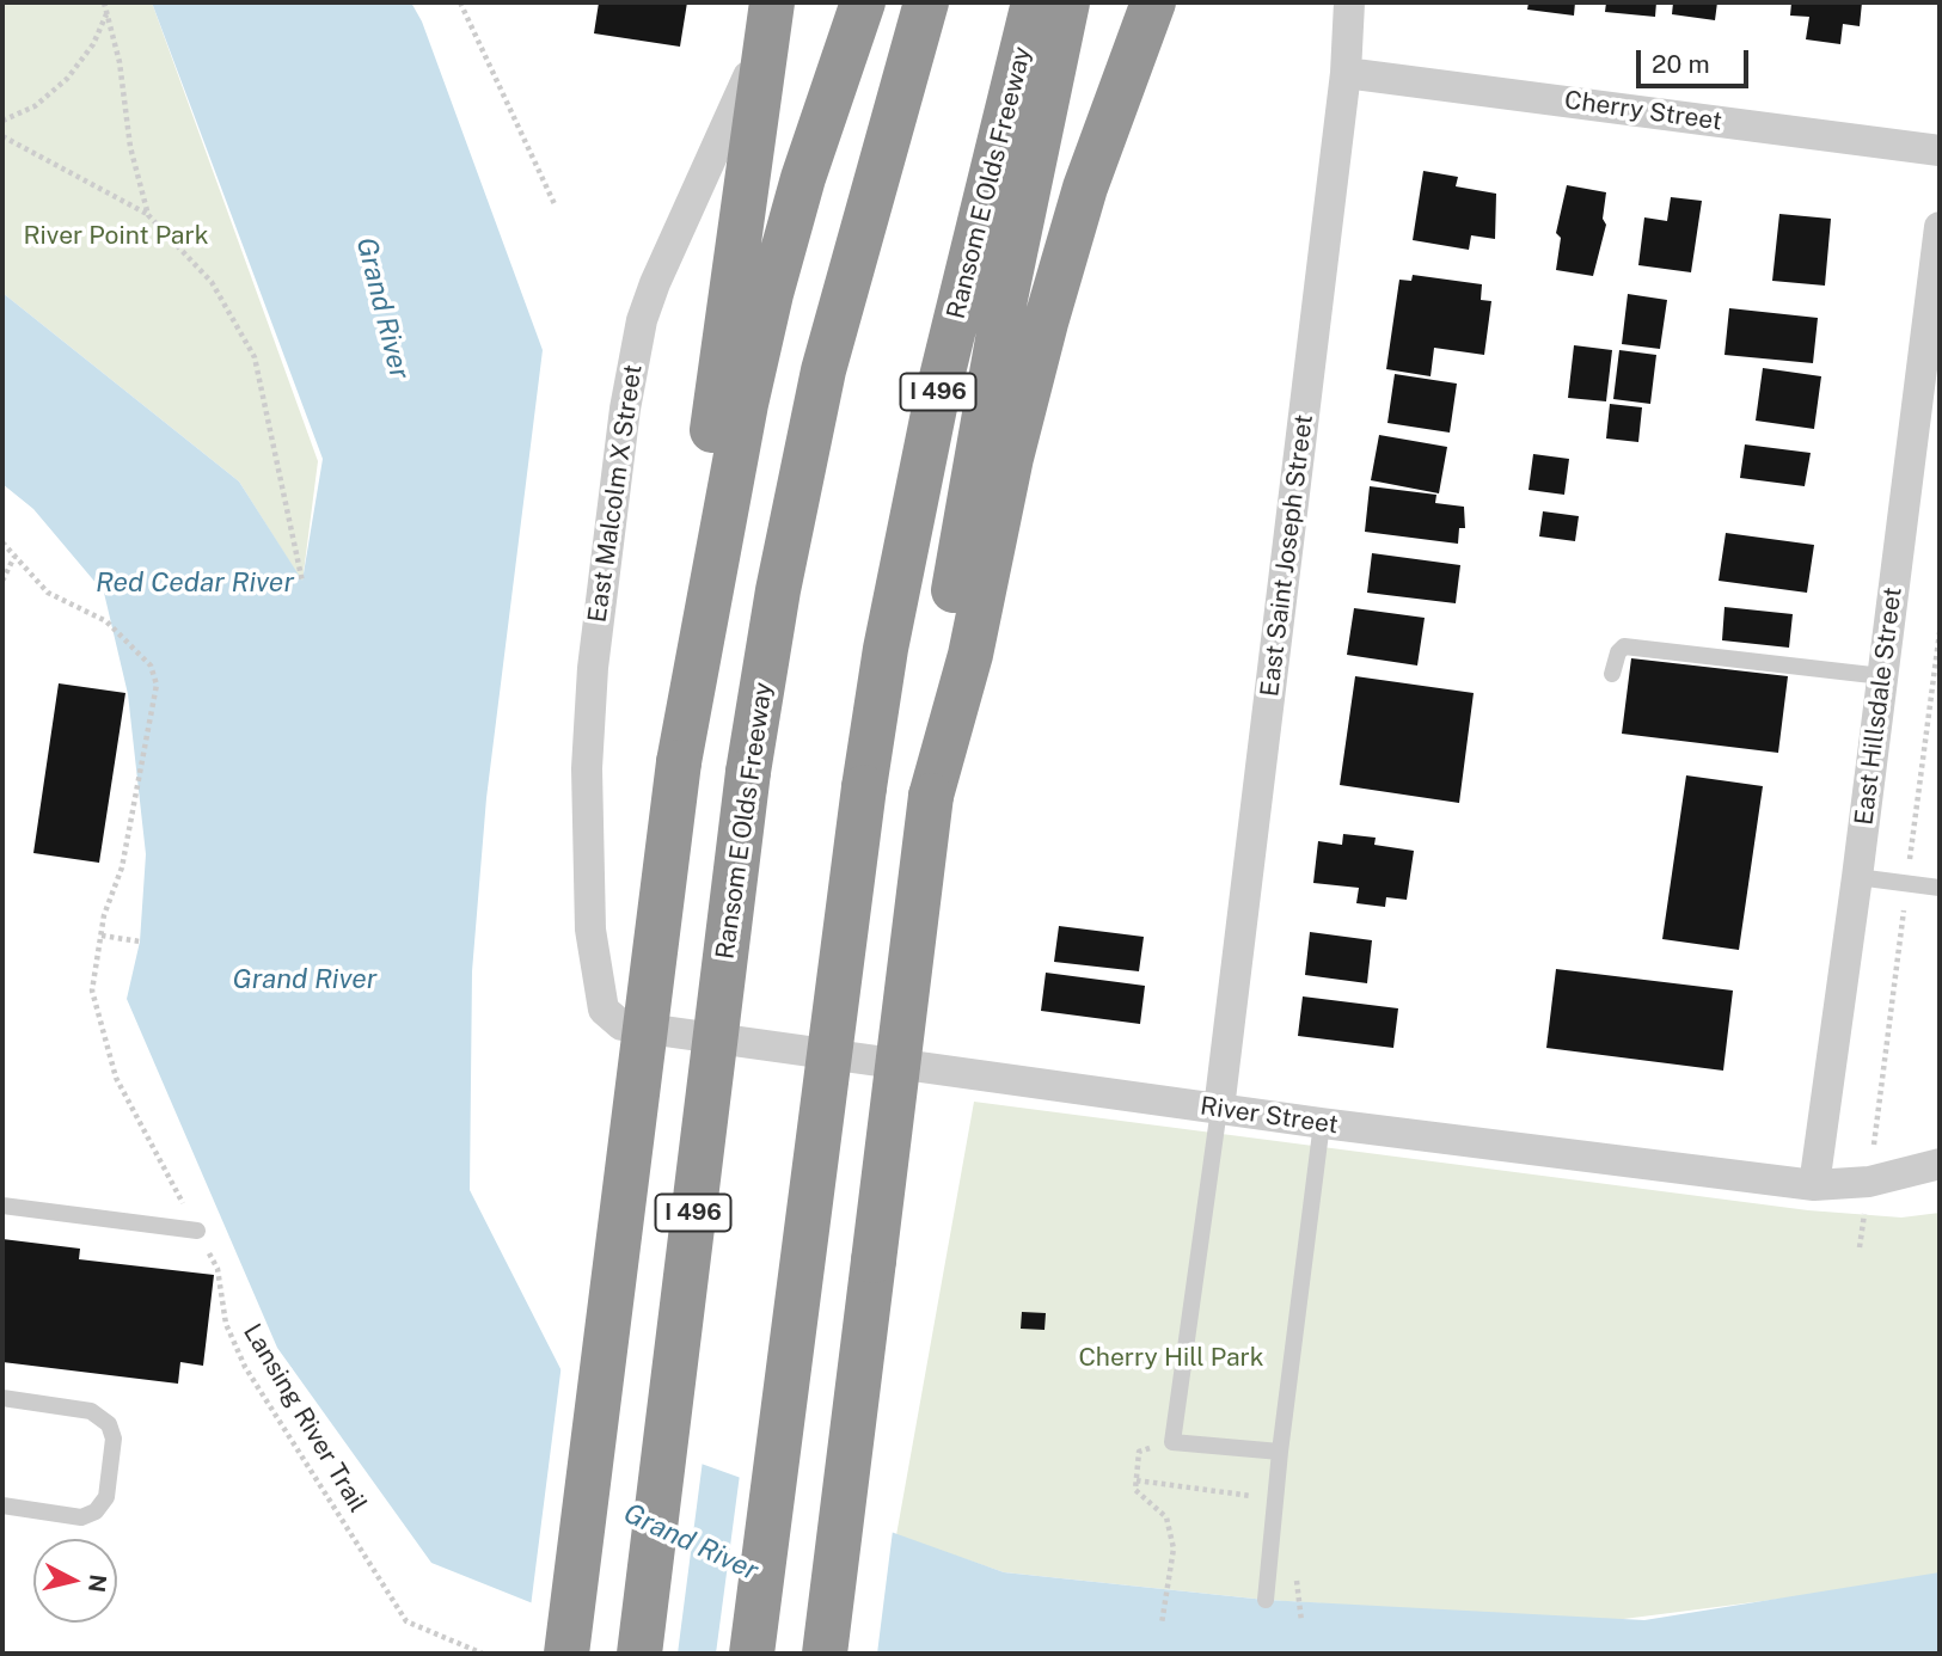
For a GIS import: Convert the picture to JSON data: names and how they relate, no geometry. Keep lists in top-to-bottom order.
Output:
{
  "streets": {
    "highway": ["Ransom E Olds Freeway", "I 496"],
    "street": [
      "Cherry Street",
      "East Malcolm X Street",
      "East Saint Joseph Street",
      "East Hillsdale Street",
      "River Street"
    ],
    "path": ["Lansing River Trail"]
  },
  "crossings": [
    ["Cherry Street", "East Saint Joseph Street"],
    ["East Malcolm X Street", "River Street"],
    ["East Saint Joseph Street", "River Street"],
    ["East Hillsdale Street", "River Street"]
  ],
  "water": ["Grand River", "Red Cedar River"],
  "parks": ["River Point Park", "Cherry Hill Park"],
  "scale_bar": "20 m",
  "north": "right"
}
